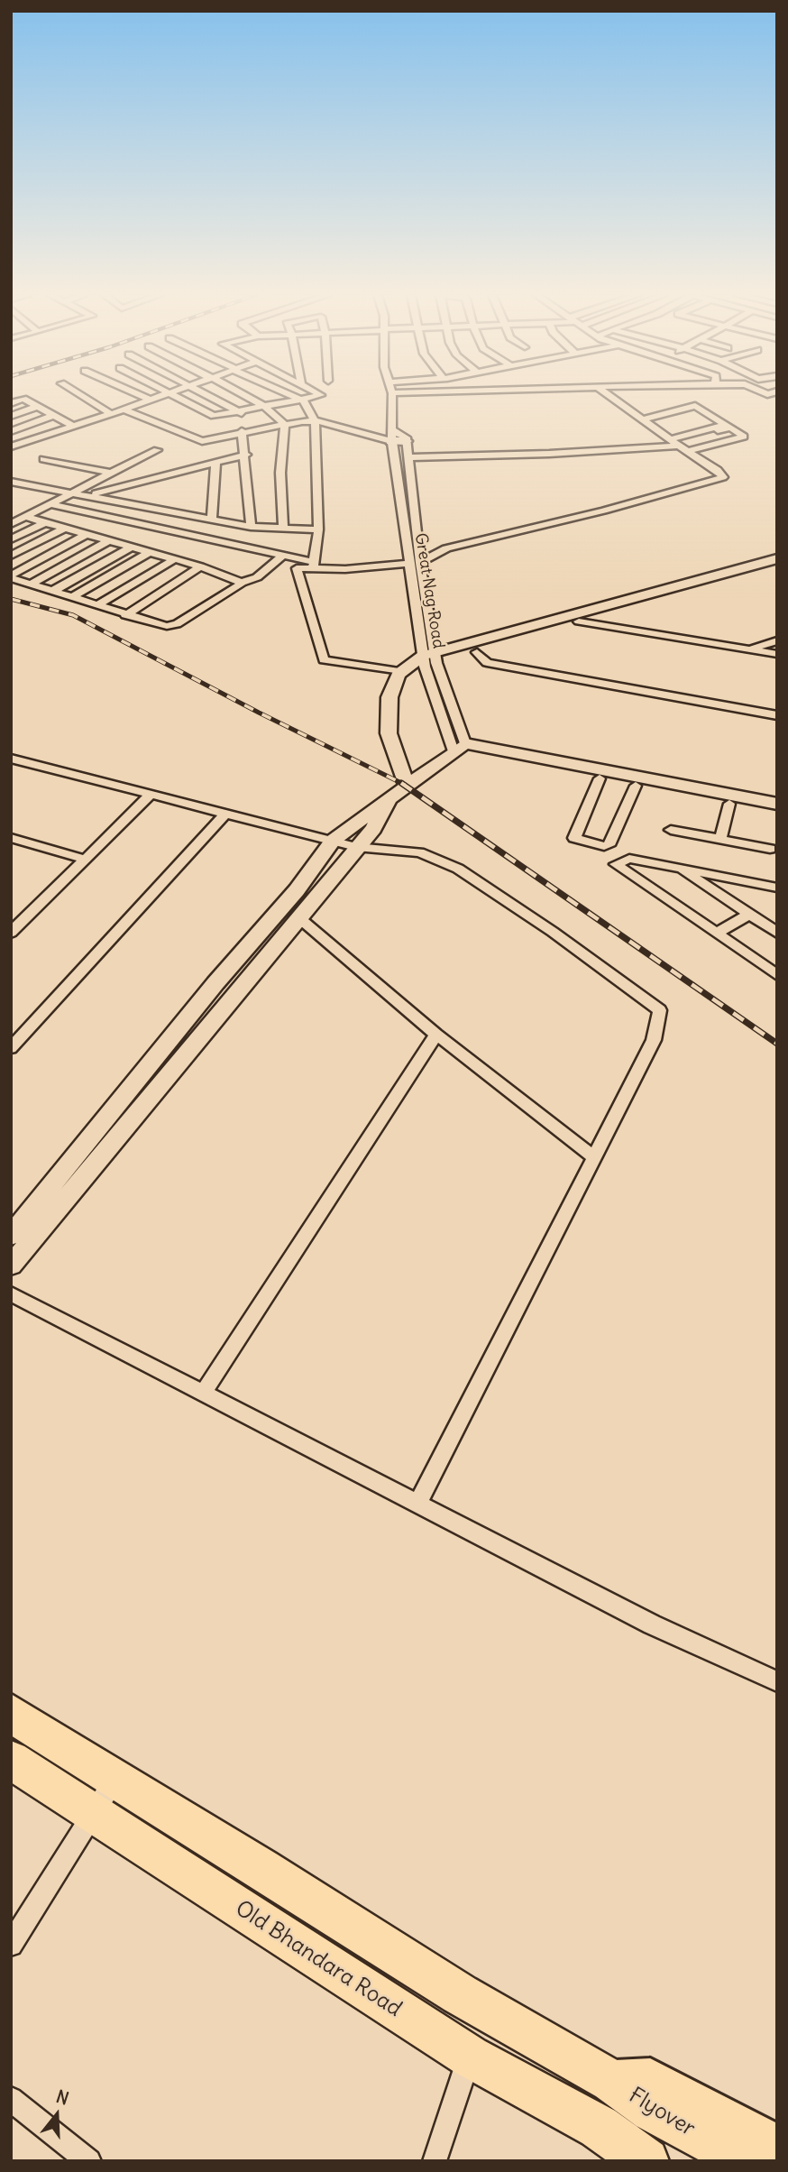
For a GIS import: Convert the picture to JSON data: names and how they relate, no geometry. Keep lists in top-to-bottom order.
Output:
{
  "streets": {
    "highway": ["Old Bhandara Road", "Flyover"],
    "street": ["Great Nag Road"]
  },
  "crossings": [
    ["Old Bhandara Road", "Flyover"]
  ],
  "north": "top"
}
